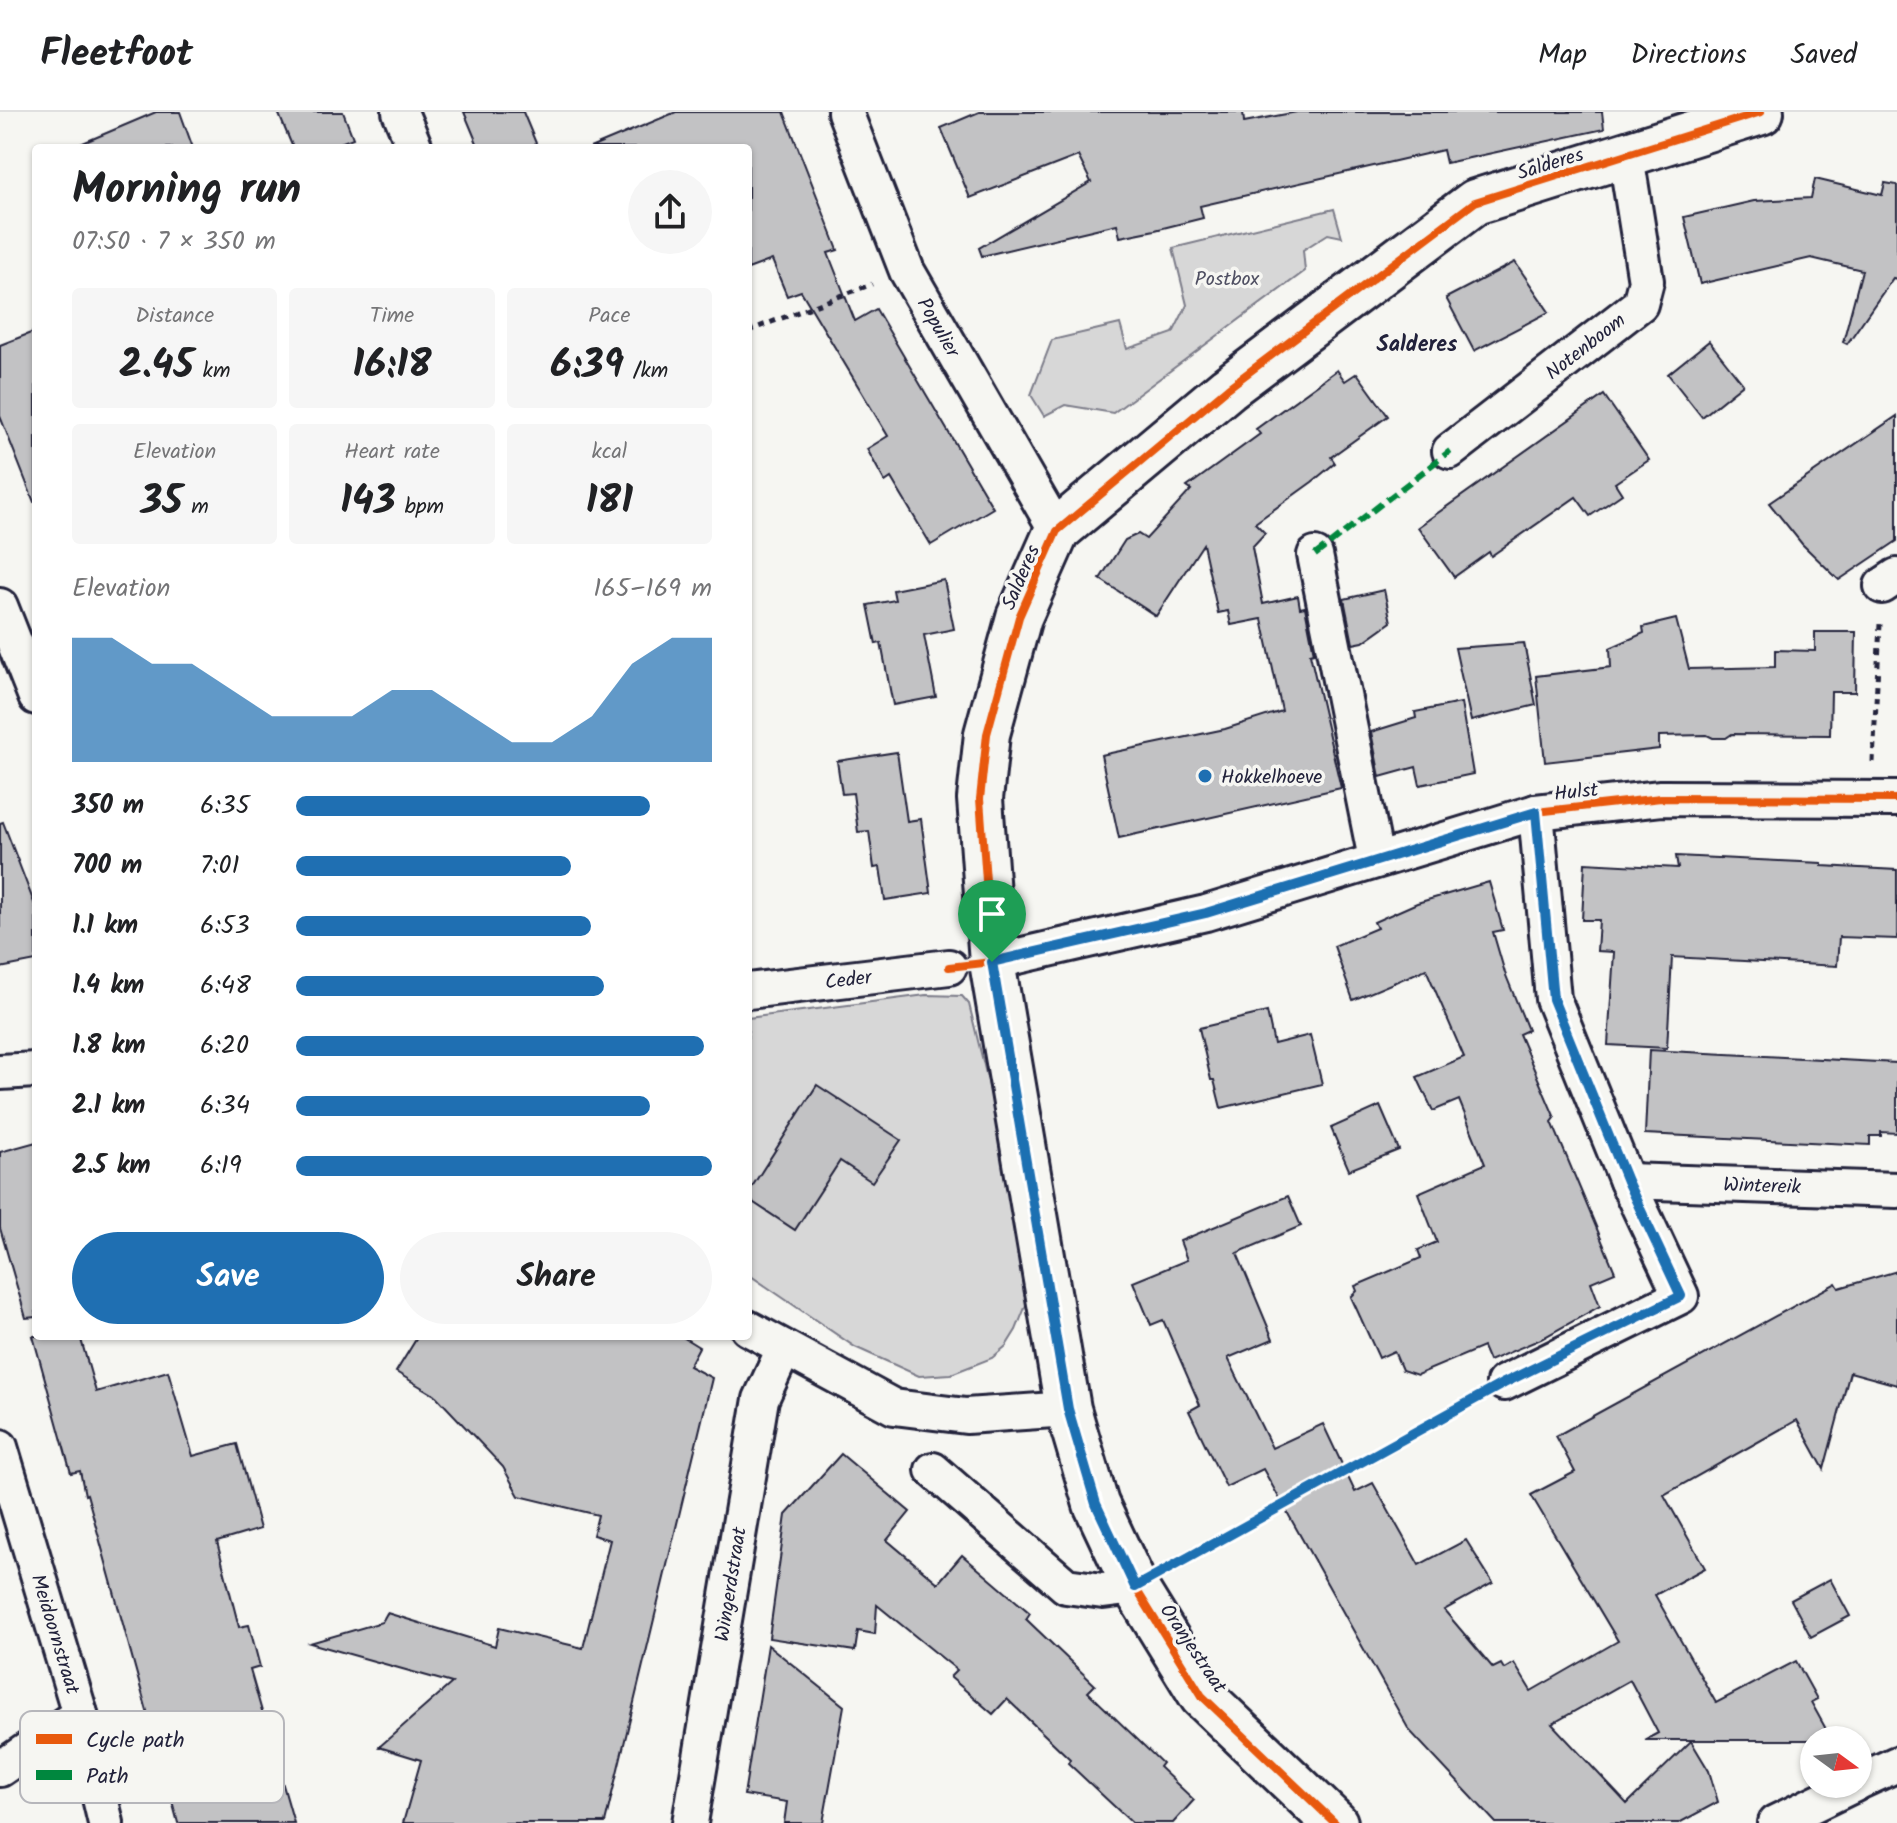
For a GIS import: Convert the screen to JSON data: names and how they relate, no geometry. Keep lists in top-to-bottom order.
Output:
{
  "streets": {
    "street": [
      "Salderes",
      "Populier",
      "Notenboom",
      "Hulst",
      "Ceder",
      "Wintereik",
      "Wingerdstraat",
      "Meidoornstraat",
      "Oranjestraat"
    ]
  },
  "crossings": [
    ["Salderes", "Populier"],
    ["Salderes", "Notenboom"],
    ["Salderes", "Hulst"],
    ["Salderes", "Oranjestraat"]
  ],
  "districts": ["Salderes"],
  "parks": ["Postbox"],
  "places": ["Hokkelhoeve"],
  "legend": ["Cycle path", "Path"],
  "north": "right",
  "page": {
    "header": "Fleetfoot",
    "nav": ["Map", "Directions", "Saved"],
    "heading": ["Morning run", "07:50 · 7 × 350 m"],
    "stats": [
      ["Distance", "2.45 km"],
      ["Time", "16:18"],
      ["Pace", "6:39 /km"],
      ["Elevation", "35 m"],
      ["Heart rate", "143 bpm"],
      ["kcal", "181"]
    ],
    "chart": ["Elevation", "165–169 m"],
    "list": [
      {
        "name": "350 m",
        "note": "6:35"
      },
      {
        "name": "700 m",
        "note": "7:01"
      },
      {
        "name": "1.1 km",
        "note": "6:53"
      },
      {
        "name": "1.4 km",
        "note": "6:48"
      },
      {
        "name": "1.8 km",
        "note": "6:20"
      },
      {
        "name": "2.1 km",
        "note": "6:34"
      },
      {
        "name": "2.5 km",
        "note": "6:19"
      }
    ],
    "buttons": ["Save", "Share"]
  }
}
